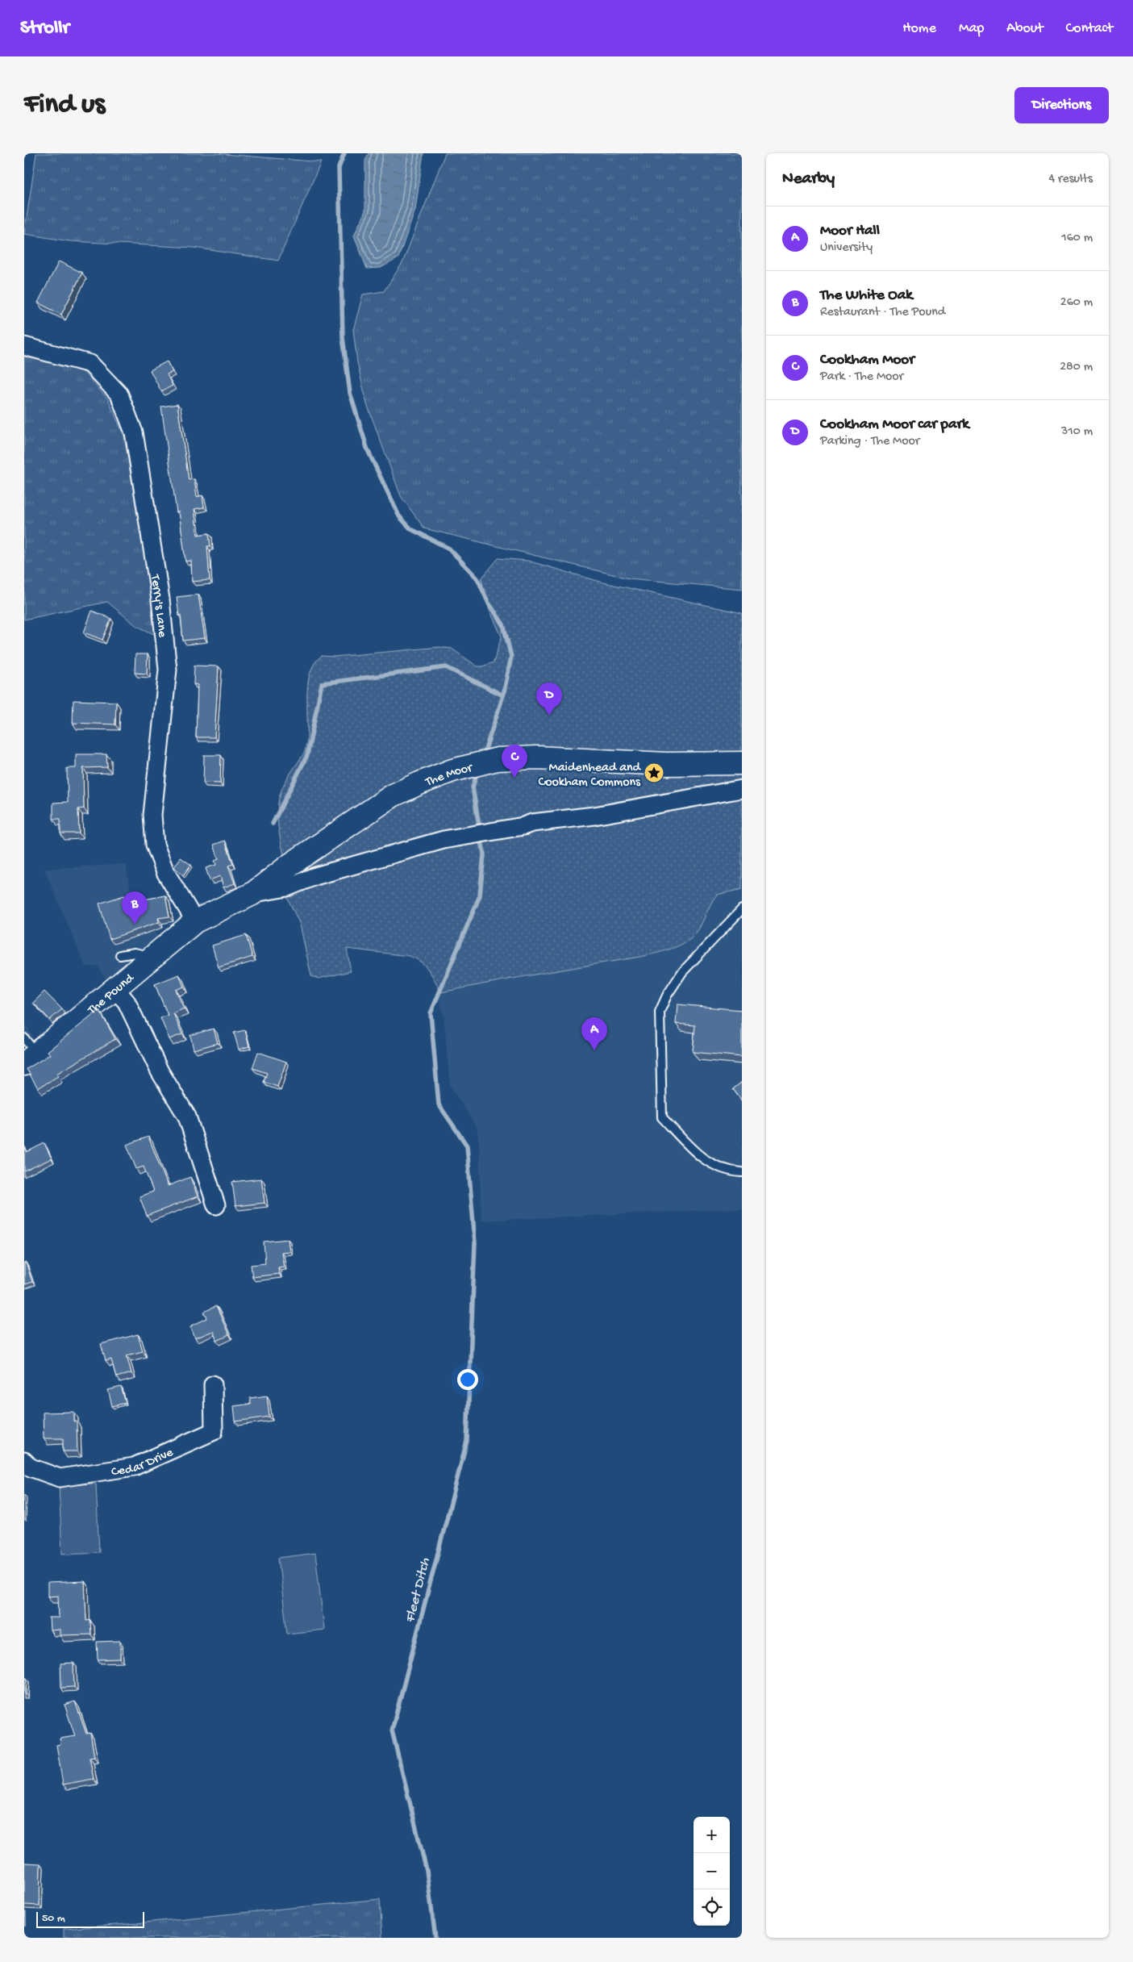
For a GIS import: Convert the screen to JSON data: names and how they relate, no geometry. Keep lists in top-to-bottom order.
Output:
{
  "streets": {
    "main road": ["The Moor", "The Pound"],
    "street": ["Terry's Lane", "Cedar Drive"]
  },
  "crossings": [
    ["Terry's Lane", "The Moor"],
    ["Terry's Lane", "The Pound"],
    ["The Moor", "The Pound"]
  ],
  "water": ["Fleet Ditch"],
  "places": {
    "place": ["Maidenhead and Cookham Commons"]
  },
  "scale_bar": "50 m",
  "page": {
    "header": "Strollr",
    "nav": [
      "Home",
      "Map",
      "About",
      "Contact"
    ],
    "buttons": "Directions",
    "title": "Find us",
    "heading": ["Nearby", "4 results"],
    "list": [
      {
        "mark": "A",
        "name": "Moor Hall",
        "note": "University",
        "value": "160 m"
      },
      {
        "mark": "B",
        "name": "The White Oak",
        "note": "Restaurant · The Pound",
        "value": "260 m"
      },
      {
        "mark": "C",
        "name": "Cookham Moor",
        "note": "Park · The Moor",
        "value": "280 m"
      },
      {
        "mark": "D",
        "name": "Cookham Moor car park",
        "note": "Parking · The Moor",
        "value": "310 m"
      }
    ],
    "pins": [
      "D",
      "C",
      "B",
      "A"
    ],
    "map_buttons": ["+", "−"],
    "scale": "50 m"
  }
}
